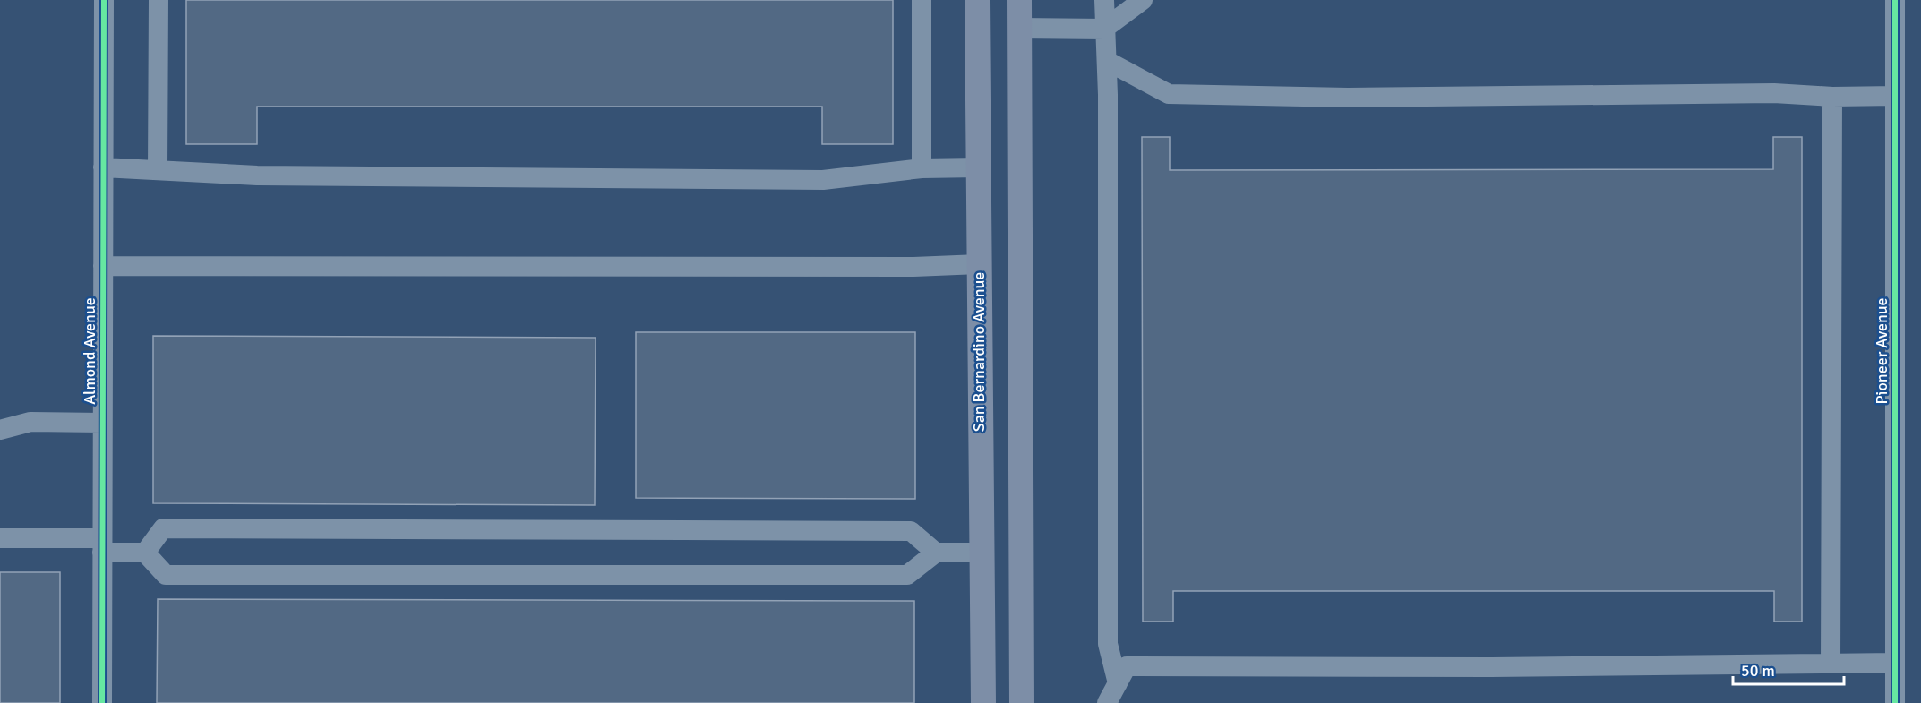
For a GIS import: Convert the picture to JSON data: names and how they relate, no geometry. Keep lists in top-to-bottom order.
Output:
{
  "streets": {
    "main road": ["San Bernardino Avenue"],
    "street": ["Almond Avenue", "Pioneer Avenue"]
  },
  "scale_bar": "50 m"
}
